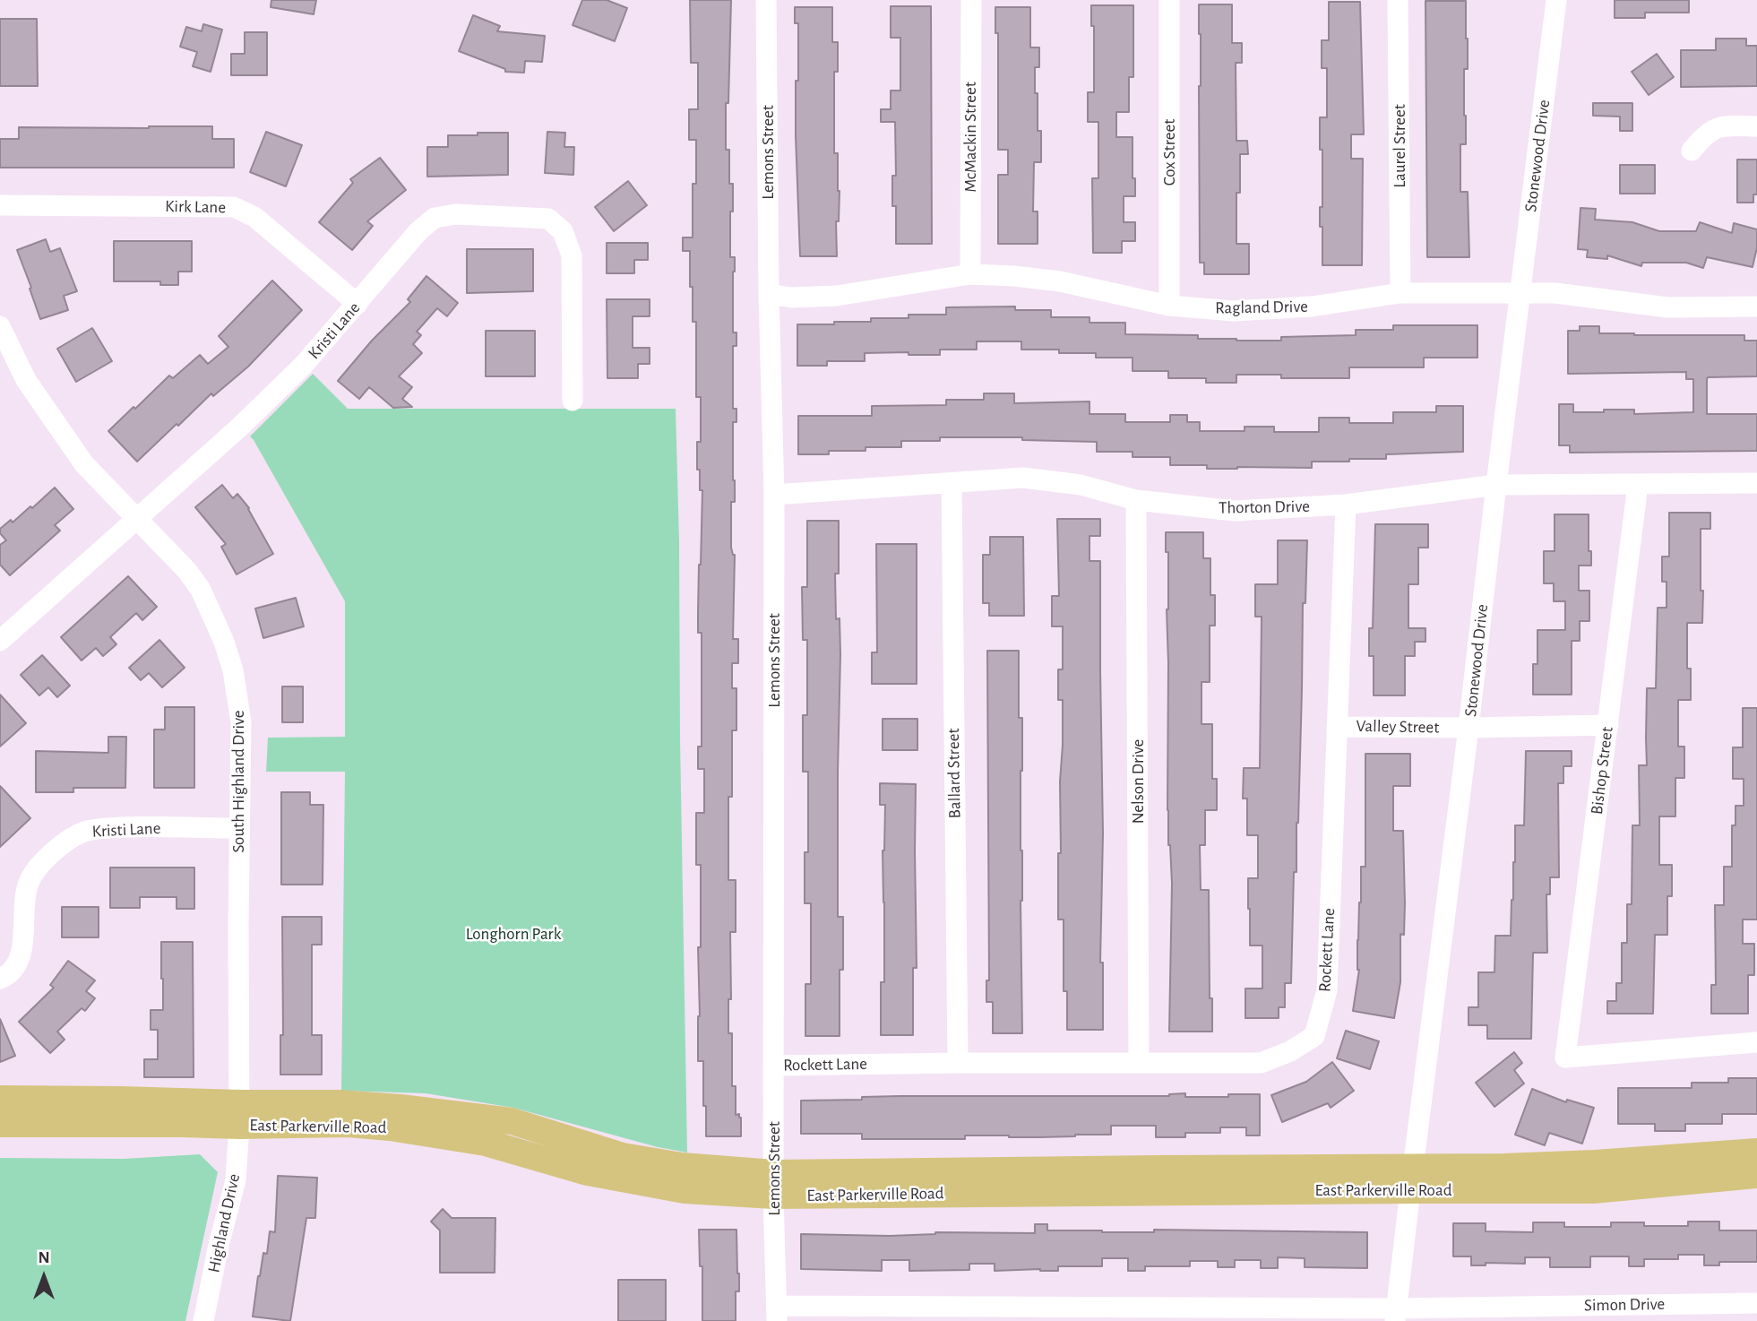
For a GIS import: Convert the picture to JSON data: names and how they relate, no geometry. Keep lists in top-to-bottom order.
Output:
{
  "streets": {
    "main road": ["East Parkerville Road"],
    "street": [
      "McMackin Street",
      "Laurel Street",
      "Lemons Street",
      "Cox Street",
      "Stonewood Drive",
      "Kirk Lane",
      "Ragland Drive",
      "Kristi Lane",
      "Thorton Drive",
      "Valley Street",
      "Bishop Street",
      "Ballard Street",
      "South Highland Drive",
      "Nelson Drive",
      "Rockett Lane",
      "Highland Drive",
      "Simon Drive"
    ]
  },
  "crossings": [
    ["McMackin Street", "Ragland Drive"],
    ["Laurel Street", "Ragland Drive"],
    ["Lemons Street", "Ragland Drive"],
    ["Lemons Street", "Thorton Drive"],
    ["Lemons Street", "Rockett Lane"],
    ["Lemons Street", "East Parkerville Road"],
    ["Lemons Street", "Simon Drive"],
    ["Cox Street", "Ragland Drive"],
    ["Stonewood Drive", "Ragland Drive"],
    ["Stonewood Drive", "Thorton Drive"],
    ["Stonewood Drive", "Valley Street"],
    ["Stonewood Drive", "East Parkerville Road"],
    ["Stonewood Drive", "Simon Drive"],
    ["Kirk Lane", "Kristi Lane"],
    ["Kristi Lane", "South Highland Drive"],
    ["Thorton Drive", "Bishop Street"],
    ["Thorton Drive", "Ballard Street"],
    ["Thorton Drive", "Nelson Drive"],
    ["Thorton Drive", "Rockett Lane"],
    ["Valley Street", "Bishop Street"],
    ["Valley Street", "Rockett Lane"],
    ["Ballard Street", "Rockett Lane"],
    ["South Highland Drive", "East Parkerville Road"],
    ["South Highland Drive", "Highland Drive"],
    ["Nelson Drive", "Rockett Lane"],
    ["East Parkerville Road", "Highland Drive"]
  ],
  "parks": ["Longhorn Park"],
  "north": "top"
}
